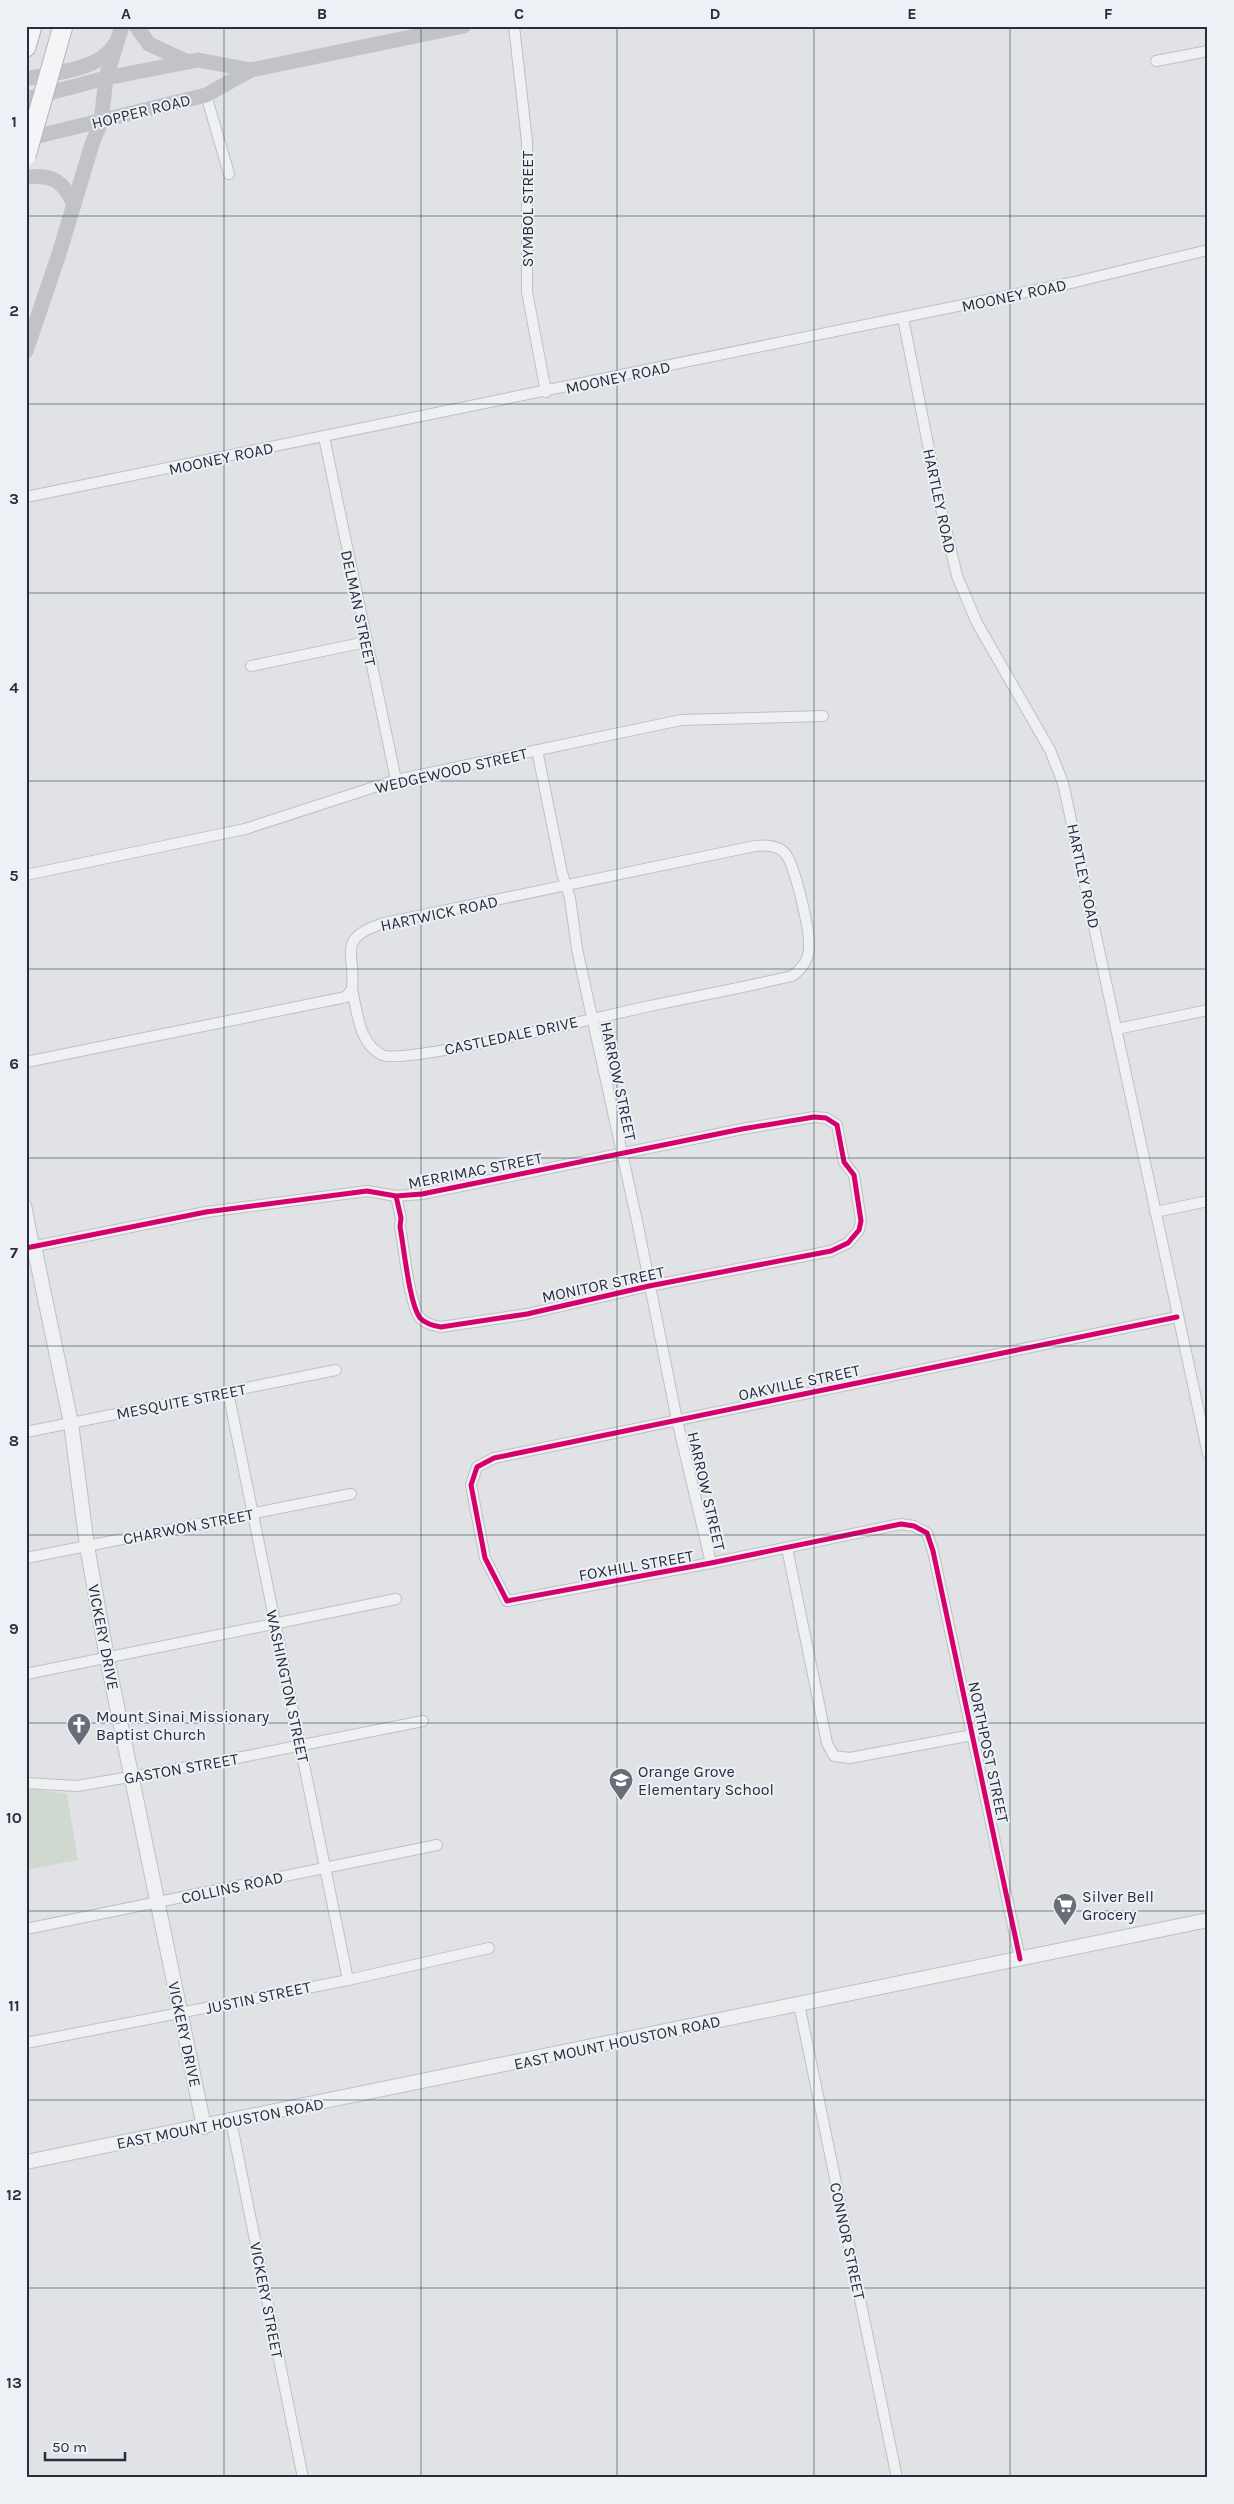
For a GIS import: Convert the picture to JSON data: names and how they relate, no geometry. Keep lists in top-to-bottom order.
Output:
{
  "streets": {
    "main road": ["HOPPER ROAD"],
    "street": [
      "SYMBOL STREET",
      "MOONEY ROAD",
      "HARTLEY ROAD",
      "DELMAN STREET",
      "WEDGEWOOD STREET",
      "HARTWICK ROAD",
      "CASTLEDALE DRIVE",
      "HARROW STREET",
      "MERRIMAC STREET",
      "MONITOR STREET",
      "OAKVILLE STREET",
      "MESQUITE STREET",
      "CHARWON STREET",
      "FOXHILL STREET",
      "VICKERY DRIVE",
      "WASHINGTON STREET",
      "NORTHPOST STREET",
      "GASTON STREET",
      "COLLINS ROAD",
      "JUSTIN STREET",
      "EAST MOUNT HOUSTON ROAD",
      "CONNOR STREET",
      "VICKERY STREET"
    ]
  },
  "crossings": [
    ["SYMBOL STREET", "MOONEY ROAD"],
    ["MOONEY ROAD", "HARTLEY ROAD"],
    ["MOONEY ROAD", "DELMAN STREET"],
    ["HARTLEY ROAD", "OAKVILLE STREET"],
    ["DELMAN STREET", "WEDGEWOOD STREET"],
    ["WEDGEWOOD STREET", "HARROW STREET"],
    ["HARTWICK ROAD", "CASTLEDALE DRIVE"],
    ["HARTWICK ROAD", "HARROW STREET"],
    ["CASTLEDALE DRIVE", "HARROW STREET"],
    ["HARROW STREET", "MERRIMAC STREET"],
    ["HARROW STREET", "MONITOR STREET"],
    ["HARROW STREET", "OAKVILLE STREET"],
    ["HARROW STREET", "FOXHILL STREET"],
    ["MERRIMAC STREET", "MONITOR STREET"],
    ["MERRIMAC STREET", "VICKERY DRIVE"],
    ["OAKVILLE STREET", "FOXHILL STREET"],
    ["MESQUITE STREET", "VICKERY DRIVE"],
    ["MESQUITE STREET", "WASHINGTON STREET"],
    ["CHARWON STREET", "VICKERY DRIVE"],
    ["CHARWON STREET", "WASHINGTON STREET"],
    ["FOXHILL STREET", "NORTHPOST STREET"],
    ["VICKERY DRIVE", "GASTON STREET"],
    ["VICKERY DRIVE", "COLLINS ROAD"],
    ["VICKERY DRIVE", "JUSTIN STREET"],
    ["VICKERY DRIVE", "EAST MOUNT HOUSTON ROAD"],
    ["WASHINGTON STREET", "GASTON STREET"],
    ["WASHINGTON STREET", "COLLINS ROAD"],
    ["WASHINGTON STREET", "JUSTIN STREET"],
    ["NORTHPOST STREET", "EAST MOUNT HOUSTON ROAD"],
    ["EAST MOUNT HOUSTON ROAD", "CONNOR STREET"],
    ["EAST MOUNT HOUSTON ROAD", "VICKERY STREET"]
  ],
  "places": {
    "church": ["Mount Sinai Missionary Baptist Church"],
    "school or university": ["Orange Grove Elementary School"],
    "supermarket": ["Silver Bell Grocery"]
  },
  "scale_bar": "50 m",
  "grid": {
    "columns": [
      "A",
      "B",
      "C",
      "D",
      "E",
      "F"
    ],
    "rows": [
      "1",
      "2",
      "3",
      "4",
      "5",
      "6",
      "7",
      "8",
      "9",
      "10",
      "11",
      "12",
      "13"
    ]
  }
}
